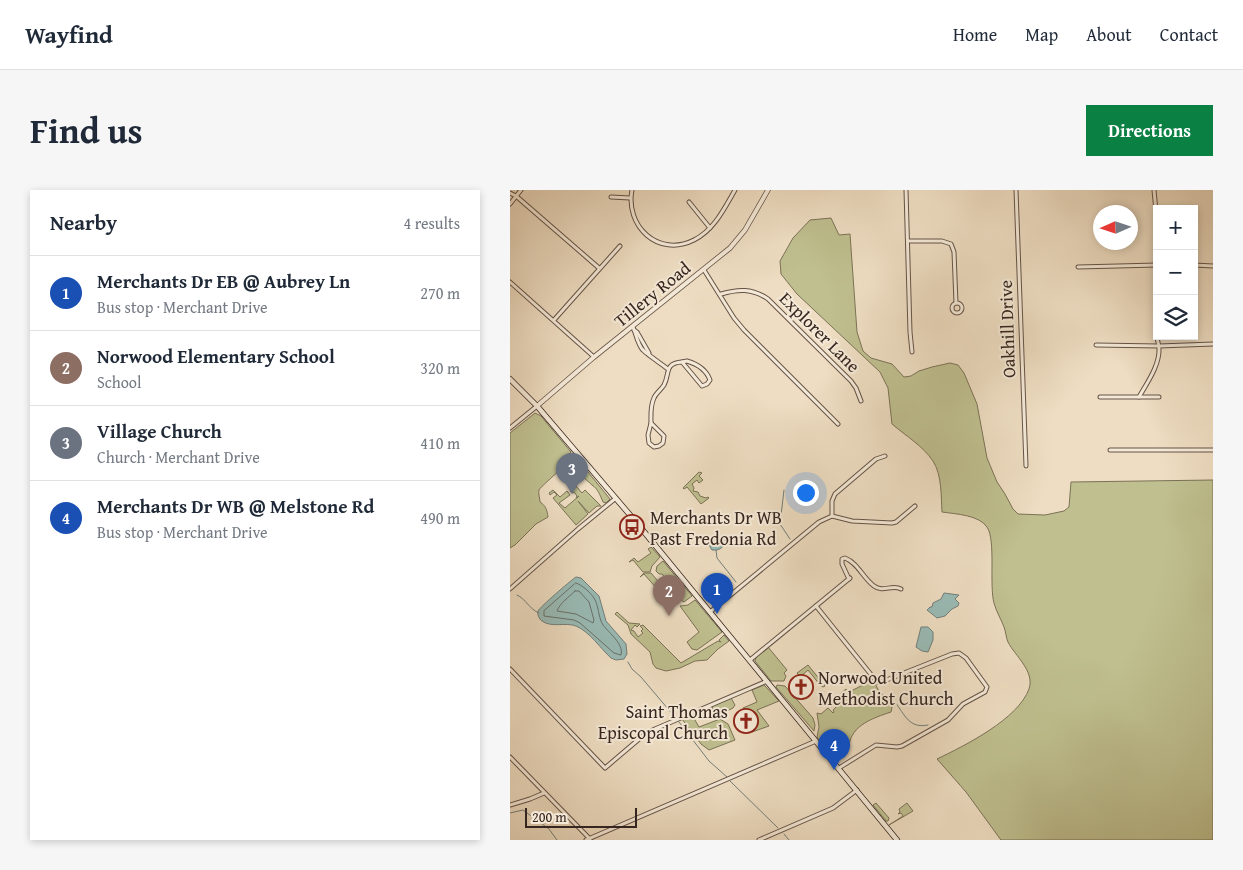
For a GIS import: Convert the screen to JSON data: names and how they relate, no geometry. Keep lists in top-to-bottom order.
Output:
{
  "streets": {
    "street": ["Tillery Road", "Oakhill Drive", "Explorer Lane"]
  },
  "places": {
    "bus stop": ["Merchants Dr WB Past Fredonia Rd"],
    "church": ["Norwood United Methodist Church", "Saint Thomas Episcopal Church"]
  },
  "scale_bar": "200 m",
  "north": "left",
  "page": {
    "header": "Wayfind",
    "nav": [
      "Home",
      "Map",
      "About",
      "Contact"
    ],
    "title": "Find us",
    "buttons": "Directions",
    "heading": ["Nearby", "4 results"],
    "map_buttons": ["+", "−"],
    "list": [
      {
        "mark": "1",
        "name": "Merchants Dr EB @ Aubrey Ln",
        "note": "Bus stop · Merchant Drive",
        "value": "270 m"
      },
      {
        "mark": "2",
        "name": "Norwood Elementary School",
        "note": "School",
        "value": "320 m"
      },
      {
        "mark": "3",
        "name": "Village Church",
        "note": "Church · Merchant Drive",
        "value": "410 m"
      },
      {
        "mark": "4",
        "name": "Merchants Dr WB @ Melstone Rd",
        "note": "Bus stop · Merchant Drive",
        "value": "490 m"
      }
    ],
    "pins": [
      "3",
      "1",
      "2",
      "4"
    ],
    "scale": "200 m"
  }
}
